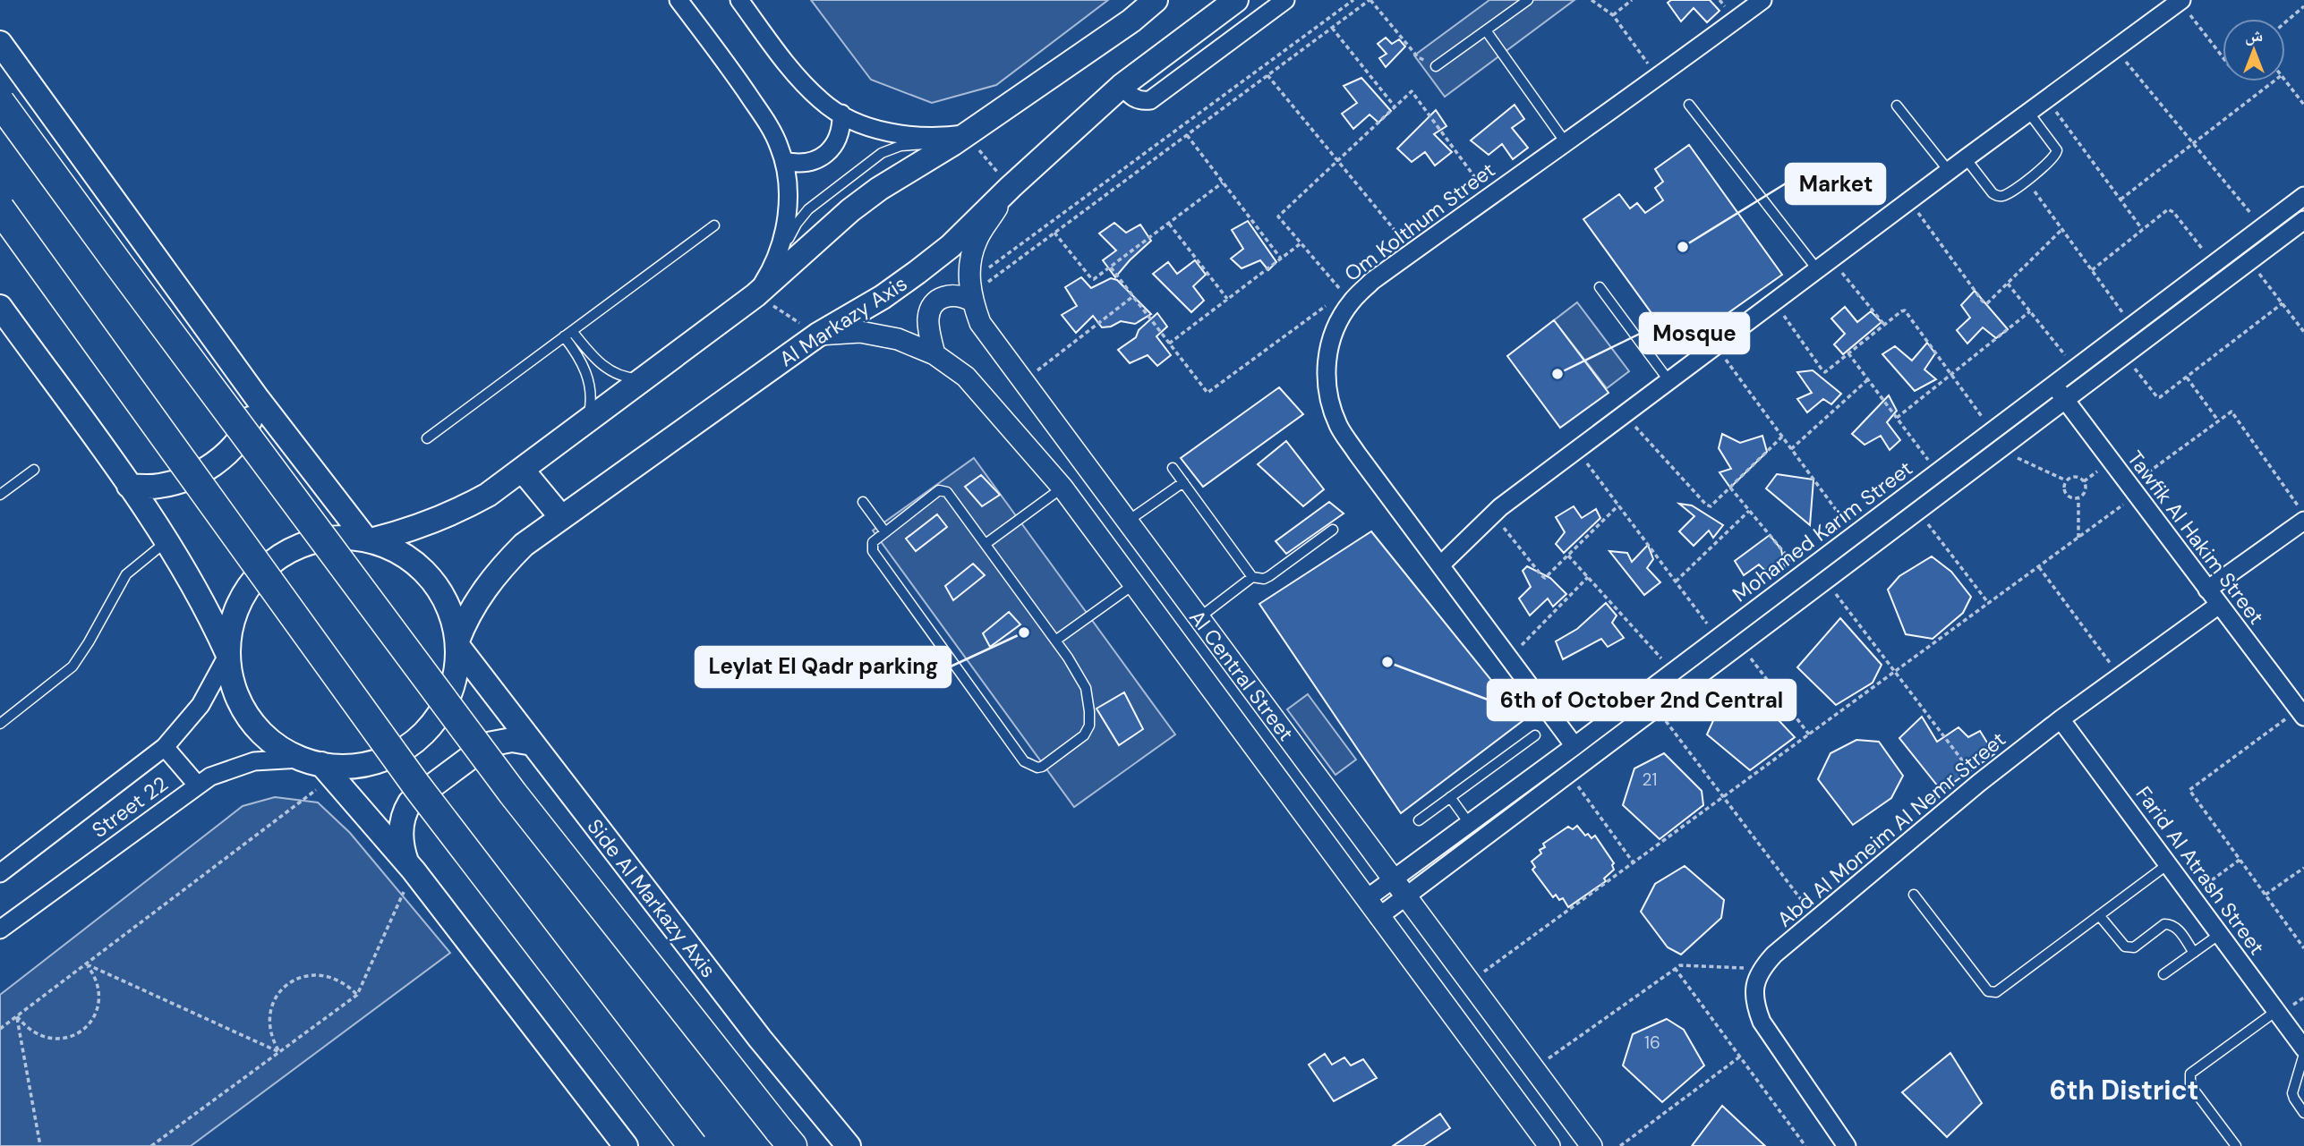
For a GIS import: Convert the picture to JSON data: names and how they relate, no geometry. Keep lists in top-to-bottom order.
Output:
{
  "streets": {
    "main road": ["Al Markazy Axis", "Side Al Markazy Axis"],
    "street": [
      "Om Kolthum Street",
      "Mohamed Karim Street",
      "Tawfik Al Hakim Street",
      "Al Central Street",
      "Street 22",
      "Abd Al Moneim Al Nemr Street",
      "Farid Al Atrash Street"
    ]
  },
  "crossings": [
    ["Om Kolthum Street", "Mohamed Karim Street"],
    ["Al Markazy Axis", "Al Central Street"],
    ["Al Markazy Axis", "Side Al Markazy Axis"],
    ["Mohamed Karim Street", "Tawfik Al Hakim Street"],
    ["Mohamed Karim Street", "Al Central Street"],
    ["Tawfik Al Hakim Street", "Abd Al Moneim Al Nemr Street"],
    ["Abd Al Moneim Al Nemr Street", "Farid Al Atrash Street"]
  ],
  "districts": ["6th District"],
  "places": [
    "Market",
    "Mosque",
    "Leylat El Qadr parking",
    "6th of October 2nd Central"
  ],
  "house_numbers": ["21", "16"],
  "north": "top"
}
